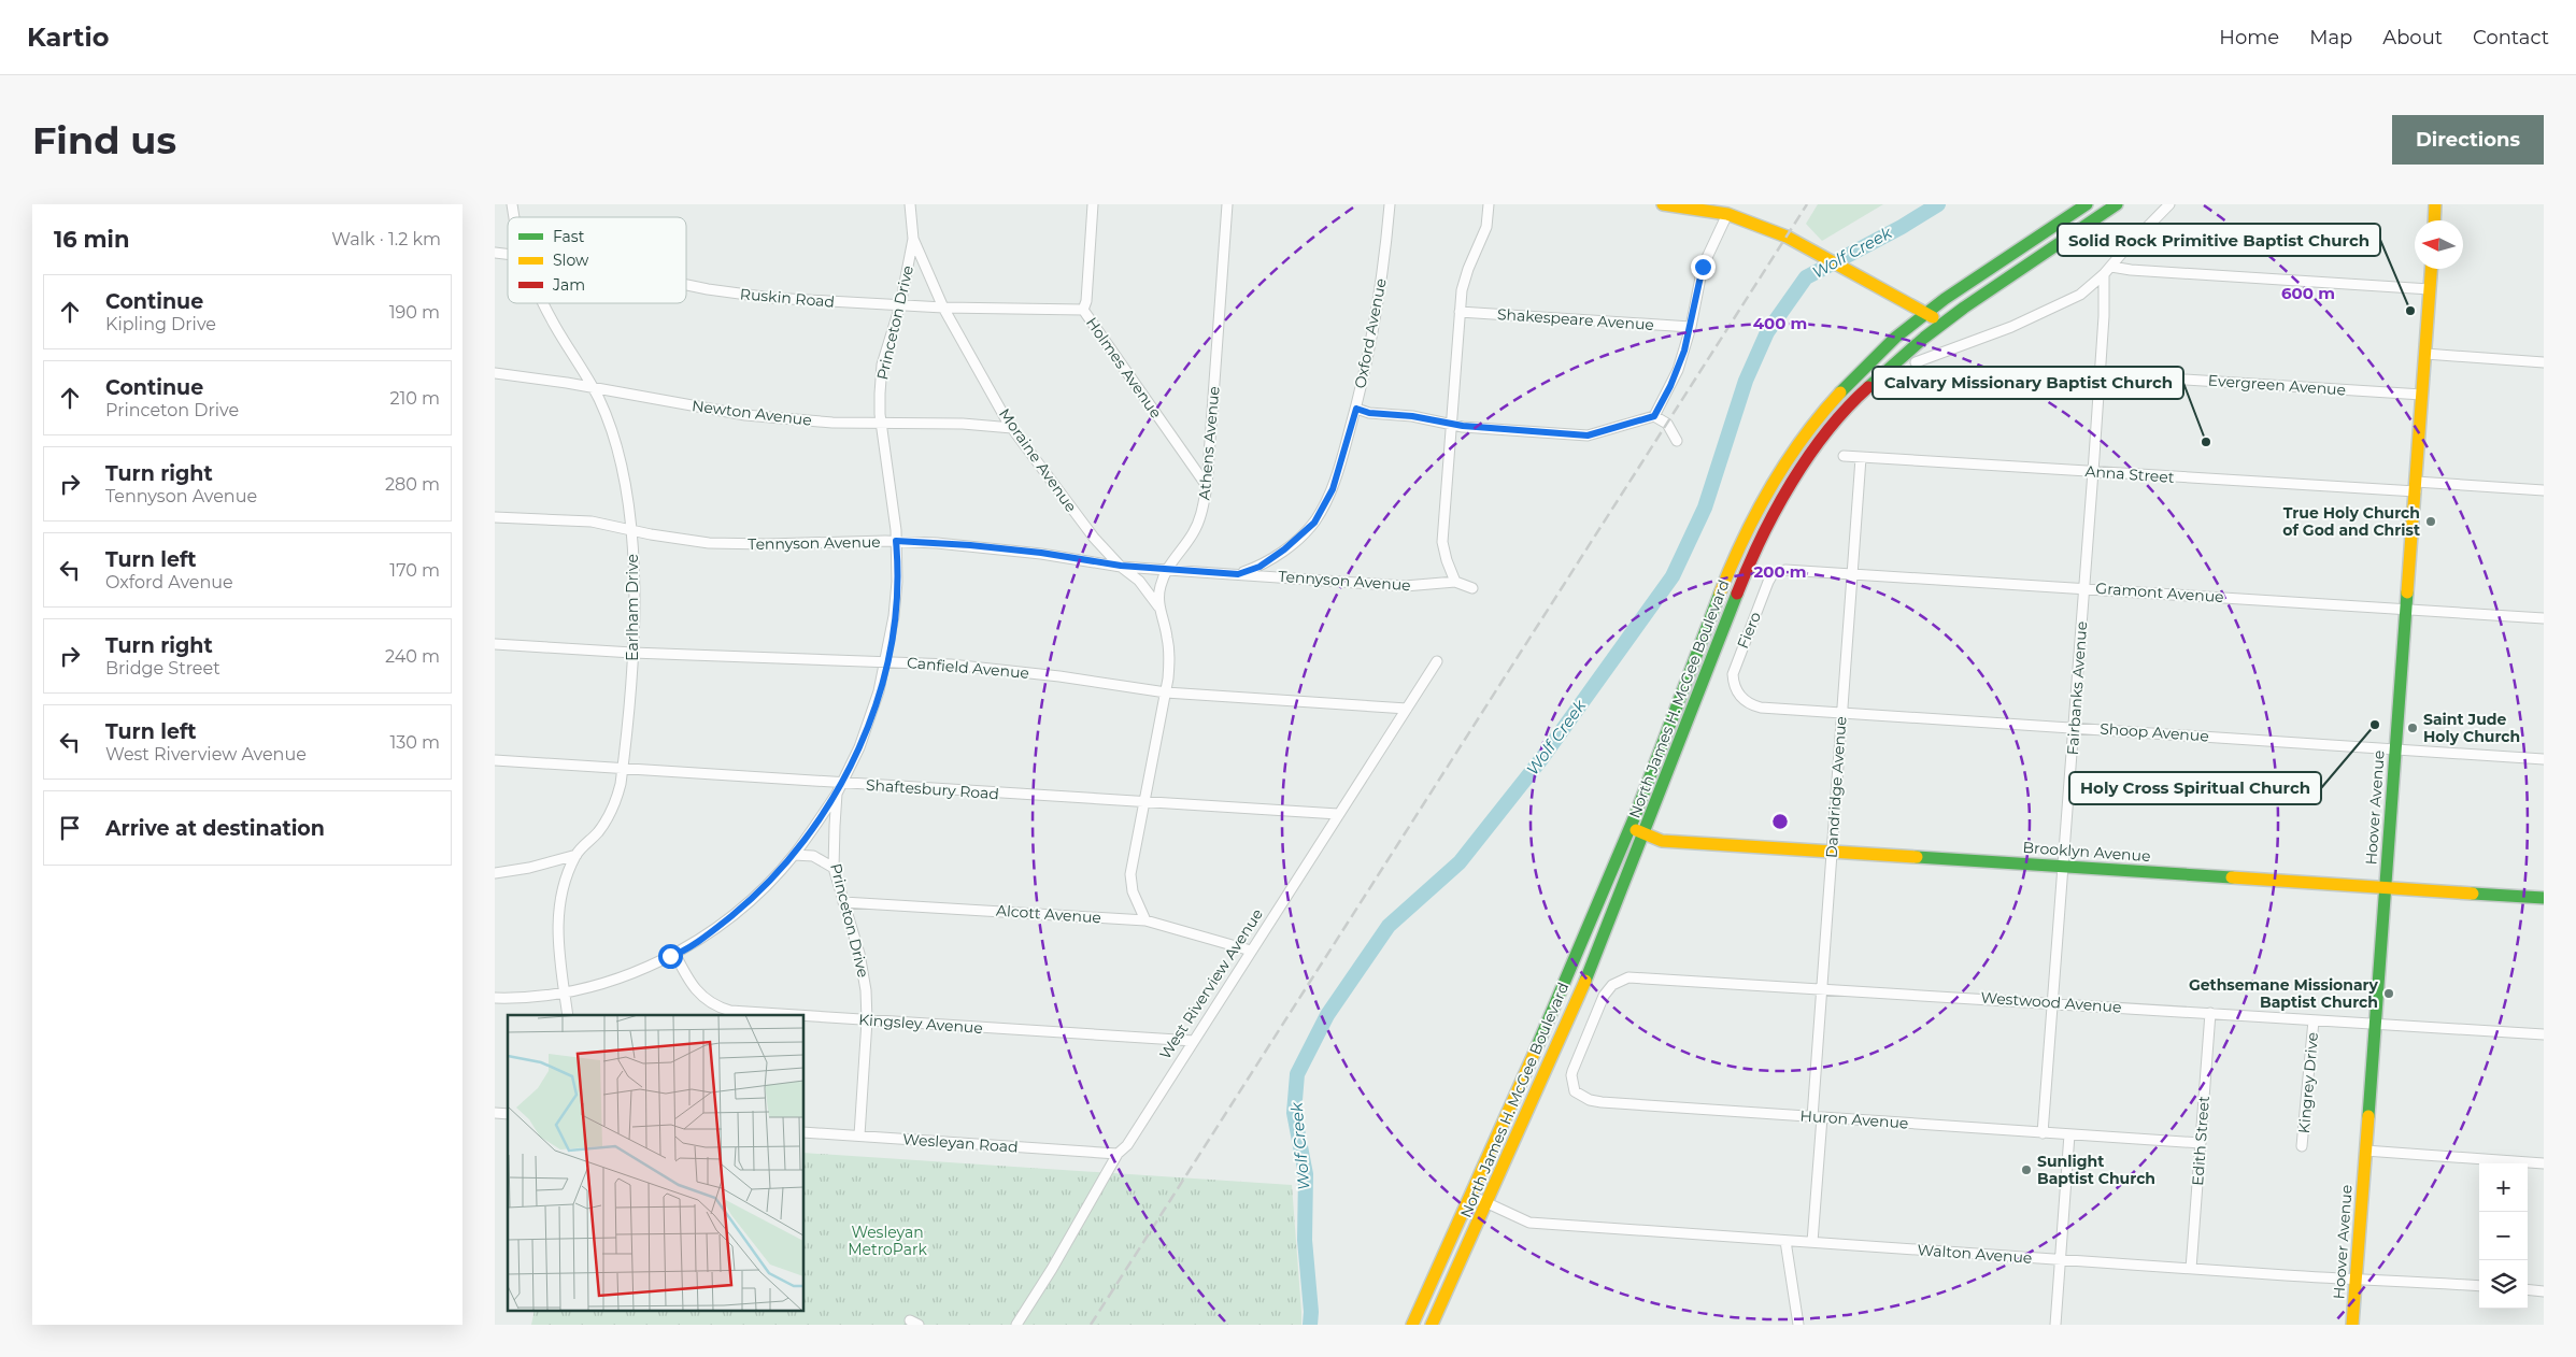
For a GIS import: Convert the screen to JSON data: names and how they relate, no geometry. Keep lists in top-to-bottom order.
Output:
{
  "streets": {
    "main road": ["North James H. McGee Boulevard", "Hoover Avenue", "Brooklyn Avenue"],
    "street": [
      "Ruskin Road",
      "Shakespeare Avenue",
      "Princeton Drive",
      "Oxford Avenue",
      "Holmes Avenue",
      "Evergreen Avenue",
      "Newton Avenue",
      "Athens Avenue",
      "Moraine Avenue",
      "Anna Street",
      "Tennyson Avenue",
      "Gramont Avenue",
      "Earlham Drive",
      "Fiero",
      "Canfield Avenue",
      "Fairbanks Avenue",
      "Shoop Avenue",
      "Dandridge Avenue",
      "Shaftesbury Road",
      "Alcott Avenue",
      "West Riverview Avenue",
      "Westwood Avenue",
      "Kingsley Avenue",
      "Kingrey Drive",
      "Huron Avenue",
      "Edith Street",
      "Wesleyan Road",
      "Walton Avenue"
    ]
  },
  "crossings": [
    ["Ruskin Road", "Princeton Drive"],
    ["Ruskin Road", "Holmes Avenue"],
    ["Ruskin Road", "Moraine Avenue"],
    ["Princeton Drive", "Newton Avenue"],
    ["Princeton Drive", "Moraine Avenue"],
    ["Princeton Drive", "Tennyson Avenue"],
    ["Princeton Drive", "Canfield Avenue"],
    ["Princeton Drive", "Shaftesbury Road"],
    ["Princeton Drive", "Alcott Avenue"],
    ["Princeton Drive", "Kingsley Avenue"],
    ["Princeton Drive", "Wesleyan Road"],
    ["Oxford Avenue", "Tennyson Avenue"],
    ["Holmes Avenue", "Athens Avenue"],
    ["Evergreen Avenue", "Fairbanks Avenue"],
    ["Evergreen Avenue", "Hoover Avenue"],
    ["Newton Avenue", "Moraine Avenue"],
    ["Newton Avenue", "Earlham Drive"],
    ["Athens Avenue", "Moraine Avenue"],
    ["Athens Avenue", "Tennyson Avenue"],
    ["Athens Avenue", "Canfield Avenue"],
    ["Athens Avenue", "Shaftesbury Road"],
    ["Athens Avenue", "Alcott Avenue"],
    ["Moraine Avenue", "Tennyson Avenue"],
    ["Anna Street", "Fairbanks Avenue"],
    ["Anna Street", "Dandridge Avenue"],
    ["Anna Street", "Hoover Avenue"],
    ["Tennyson Avenue", "Earlham Drive"],
    ["Gramont Avenue", "Fiero"],
    ["Gramont Avenue", "Fairbanks Avenue"],
    ["Gramont Avenue", "Dandridge Avenue"],
    ["Gramont Avenue", "Hoover Avenue"],
    ["Earlham Drive", "Canfield Avenue"],
    ["Earlham Drive", "Shaftesbury Road"],
    ["Fiero", "Shoop Avenue"],
    ["Canfield Avenue", "West Riverview Avenue"],
    ["Fairbanks Avenue", "Shoop Avenue"],
    ["Fairbanks Avenue", "Brooklyn Avenue"],
    ["Fairbanks Avenue", "Westwood Avenue"],
    ["Fairbanks Avenue", "Huron Avenue"],
    ["North James H. McGee Boulevard", "Brooklyn Avenue"],
    ["North James H. McGee Boulevard", "Walton Avenue"],
    ["Shoop Avenue", "Dandridge Avenue"],
    ["Shoop Avenue", "Hoover Avenue"],
    ["Dandridge Avenue", "Brooklyn Avenue"],
    ["Dandridge Avenue", "Westwood Avenue"],
    ["Dandridge Avenue", "Huron Avenue"],
    ["Dandridge Avenue", "Walton Avenue"],
    ["Shaftesbury Road", "West Riverview Avenue"],
    ["Hoover Avenue", "Brooklyn Avenue"],
    ["Hoover Avenue", "Westwood Avenue"],
    ["Hoover Avenue", "Walton Avenue"],
    ["Alcott Avenue", "West Riverview Avenue"],
    ["West Riverview Avenue", "Kingsley Avenue"],
    ["West Riverview Avenue", "Wesleyan Road"],
    ["Westwood Avenue", "Kingrey Drive"],
    ["Westwood Avenue", "Huron Avenue"],
    ["Westwood Avenue", "Edith Street"],
    ["Huron Avenue", "Edith Street"],
    ["Edith Street", "Walton Avenue"]
  ],
  "water": ["Wolf Creek"],
  "parks": ["Wesleyan MetroPark"],
  "places": [
    "Solid Rock Primitive Baptist Church",
    "Calvary Missionary Baptist Church",
    "True Holy Church of God and Christ",
    "Holy Cross Spiritual Church",
    "Saint Jude Holy Church",
    "Gethsemane Missionary Baptist Church",
    "Sunlight Baptist Church"
  ],
  "legend": ["Fast", "Slow", "Jam"],
  "north": "left",
  "page": {
    "header": "Kartio",
    "nav": [
      "Home",
      "Map",
      "About",
      "Contact"
    ],
    "buttons": "Directions",
    "title": "Find us",
    "heading": ["16 min", "Walk · 1.2 km"],
    "list": [
      ["Continue", "Kipling Drive", "190 m"],
      ["Continue", "Princeton Drive", "210 m"],
      ["Turn right", "Tennyson Avenue", "280 m"],
      ["Turn left", "Oxford Avenue", "170 m"],
      ["Turn right", "Bridge Street", "240 m"],
      ["Turn left", "West Riverview Avenue", "130 m"],
      "Arrive at destination"
    ],
    "map_buttons": ["+", "−"]
  },
  "rings": ["600 m", "400 m", "200 m"]
}
